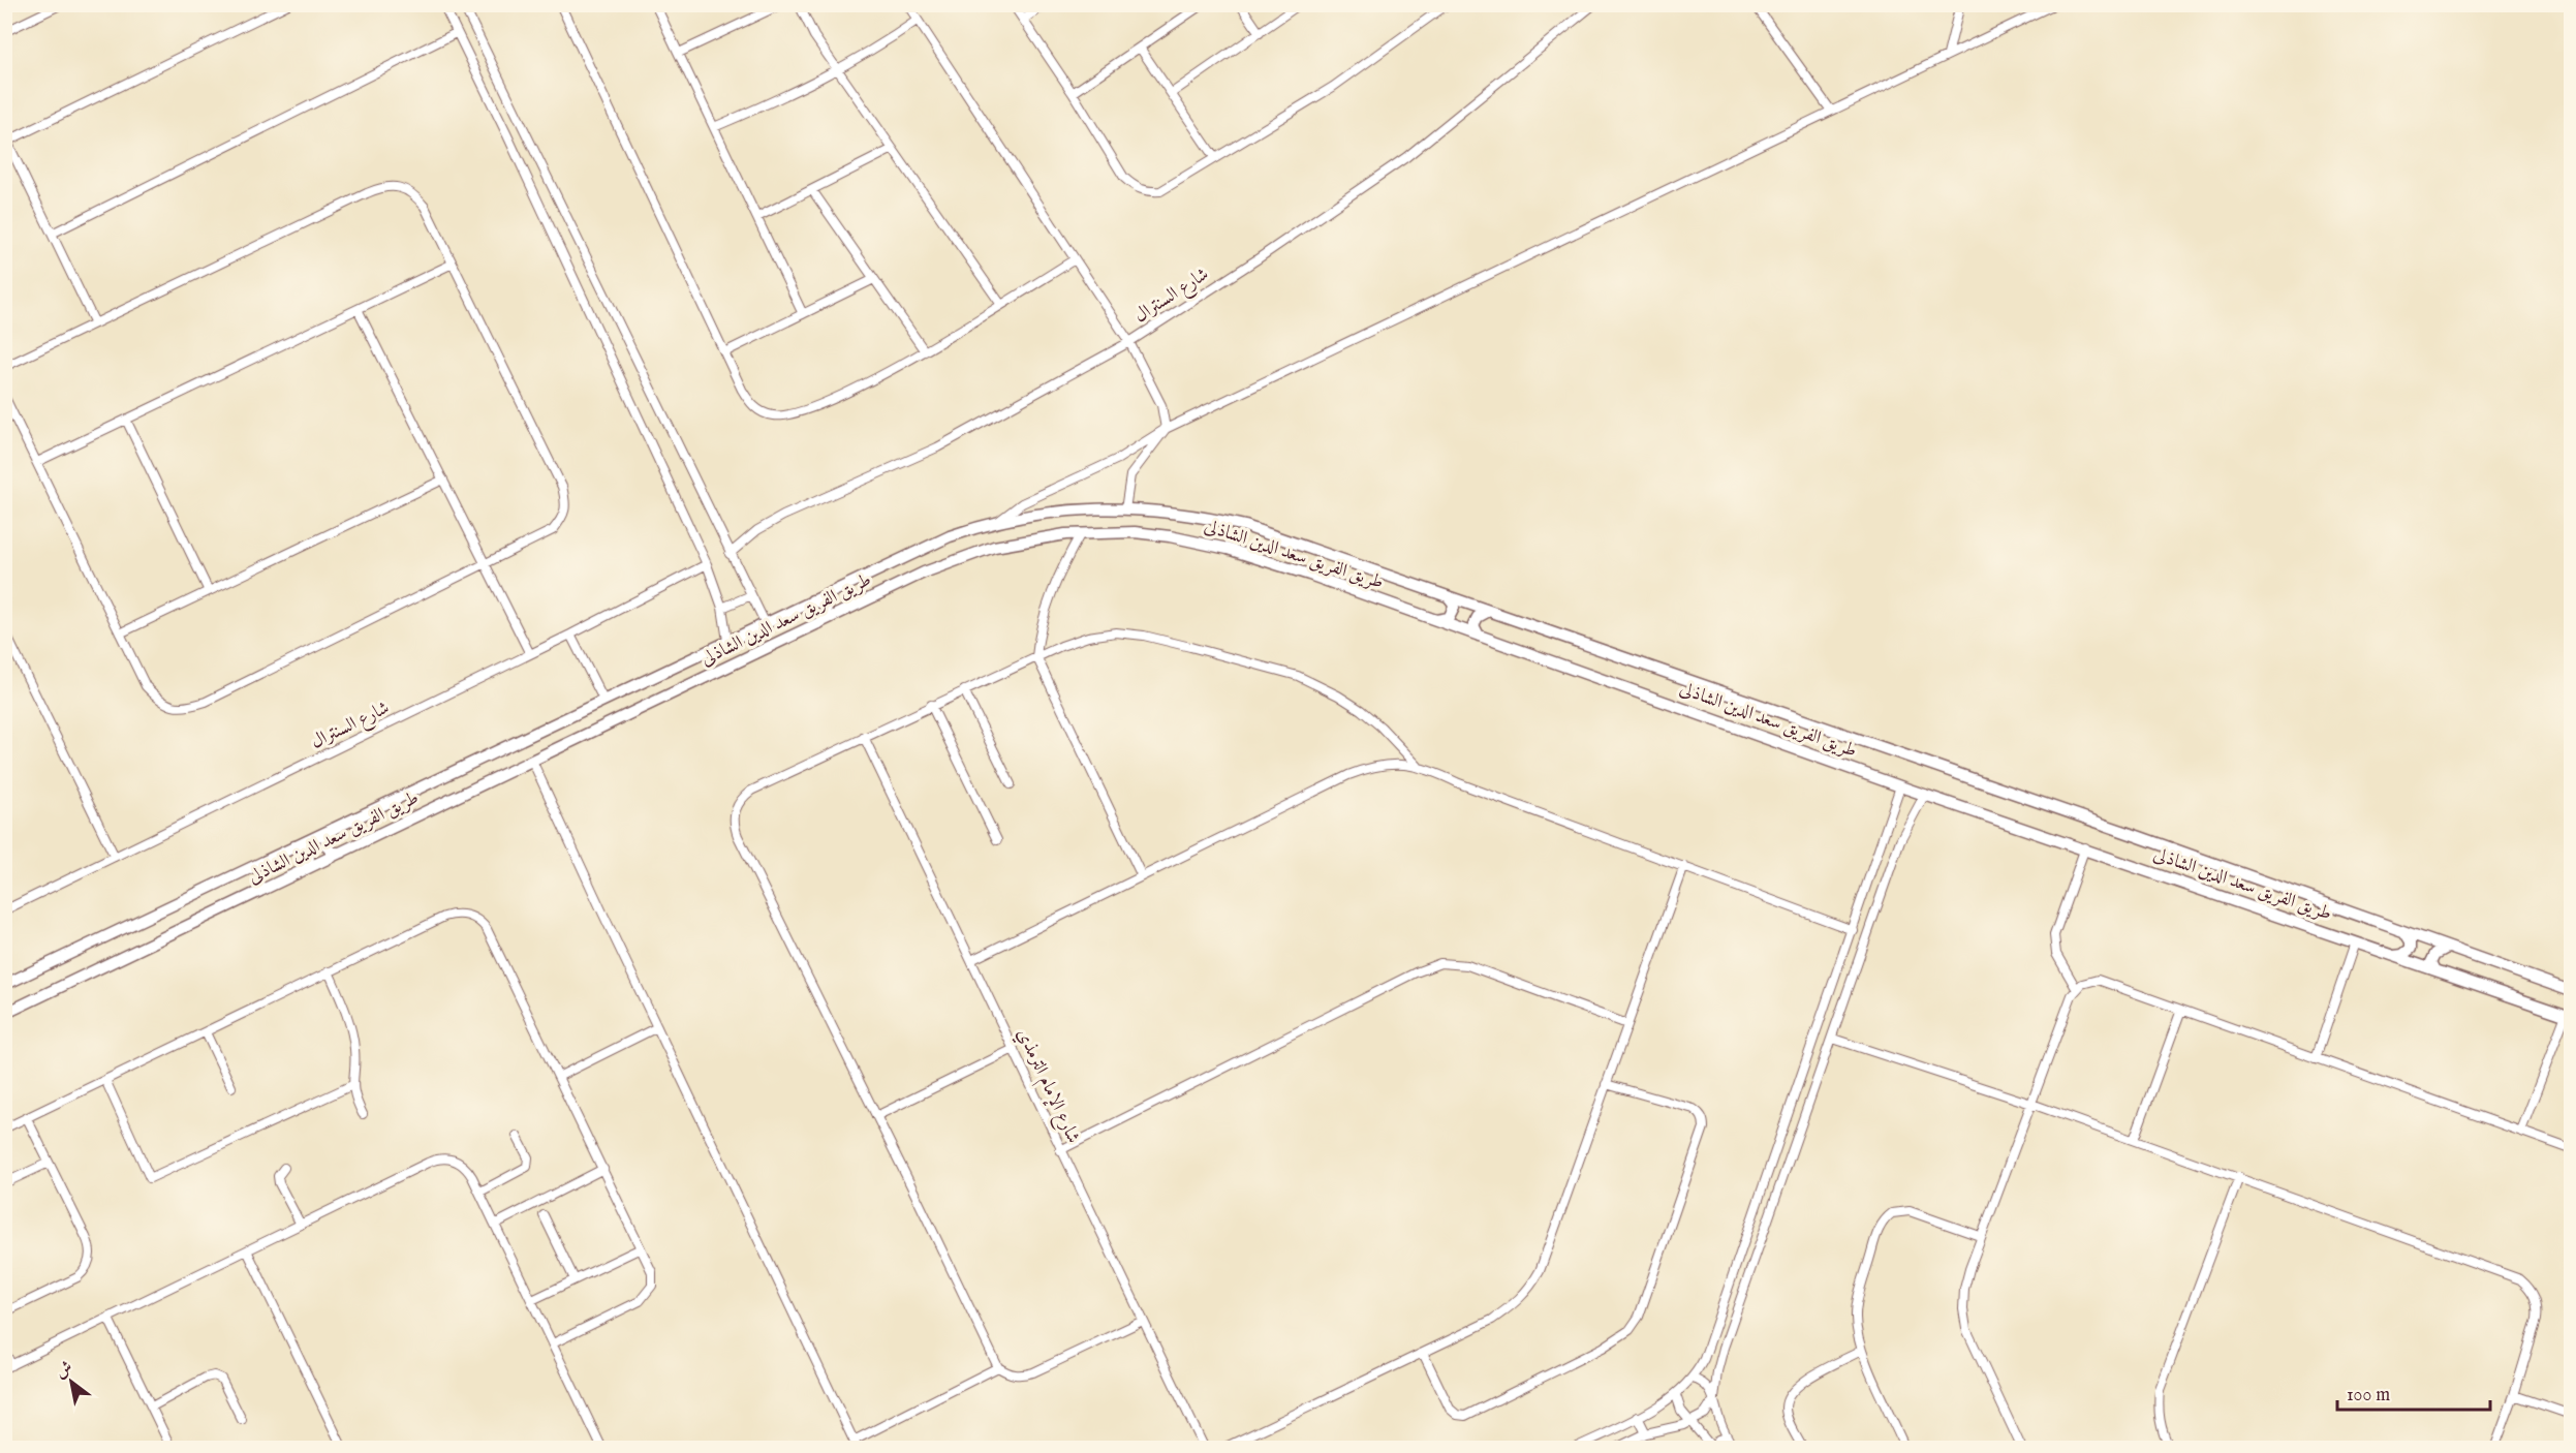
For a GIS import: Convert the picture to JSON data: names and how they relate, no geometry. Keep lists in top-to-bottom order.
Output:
{
  "streets": {
    "street": ["شارع السنترال", "طريق الفريق سعد الدين الشاذلى", "شارع الإمام الترمذي"]
  },
  "scale_bar": "100 m",
  "north": "top left"
}
